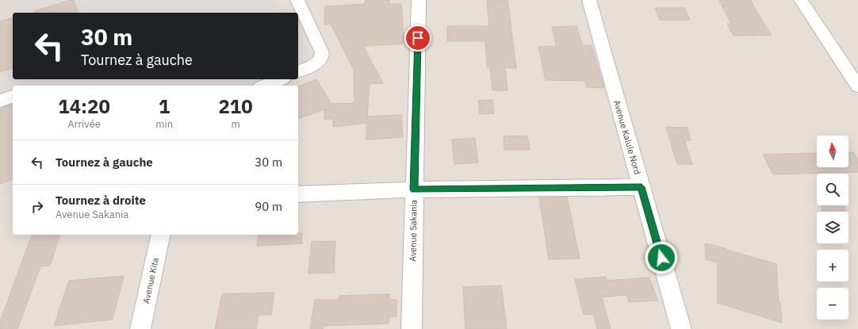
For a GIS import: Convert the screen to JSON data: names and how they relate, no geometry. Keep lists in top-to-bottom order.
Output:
{
  "streets": {
    "street": ["Avenue Kalule Nord", "Avenue Sakania", "Avenue Kita"]
  },
  "north": "top",
  "page": {
    "turn": ["30 m", "Tournez à gauche"],
    "eta": [
      "14:20",
      "Arrivée",
      "1",
      "min",
      "210",
      "m"
    ],
    "map_buttons": ["+", "−"],
    "list": [
      {
        "name": "Tournez à gauche",
        "value": "30 m"
      },
      {
        "name": "Tournez à droite",
        "note": "Avenue Sakania",
        "value": "90 m"
      }
    ]
  }
}
